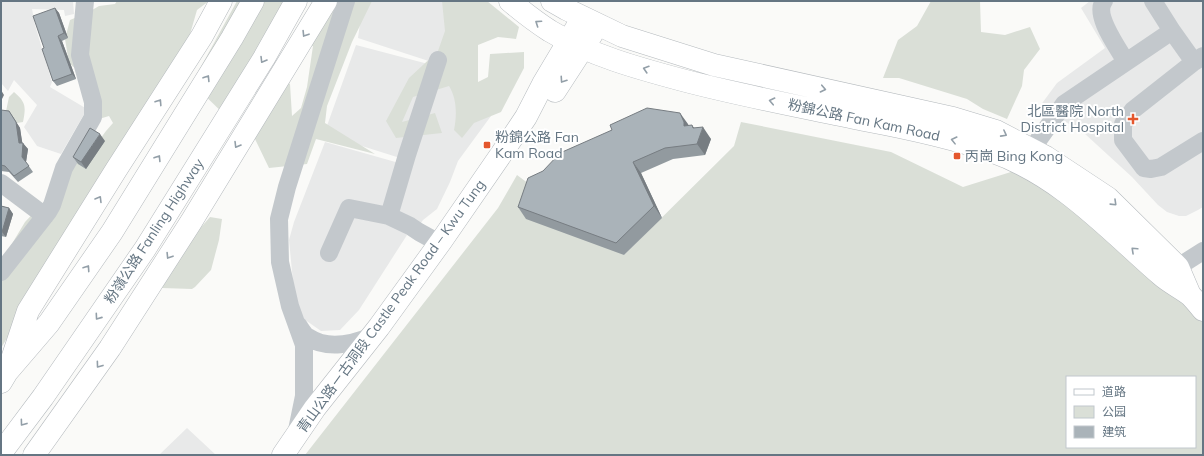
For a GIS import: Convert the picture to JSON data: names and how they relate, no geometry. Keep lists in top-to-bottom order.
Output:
{
  "streets": {
    "main road": ["粉錦公路 Fan Kam Road", "粉嶺公路 Fanling Highway", "青山公路－古洞段 Castle Peak Road – Kwu Tung"]
  },
  "crossings": [
    ["粉錦公路 Fan Kam Road", "青山公路－古洞段 Castle Peak Road – Kwu Tung"]
  ],
  "places": {
    "health": ["北區醫院 North District Hospital"],
    "transit": ["粉錦公路 Fan Kam Road", "丙崗 Bing Kong"]
  },
  "legend": ["道路", "公园", "建筑"]
}
